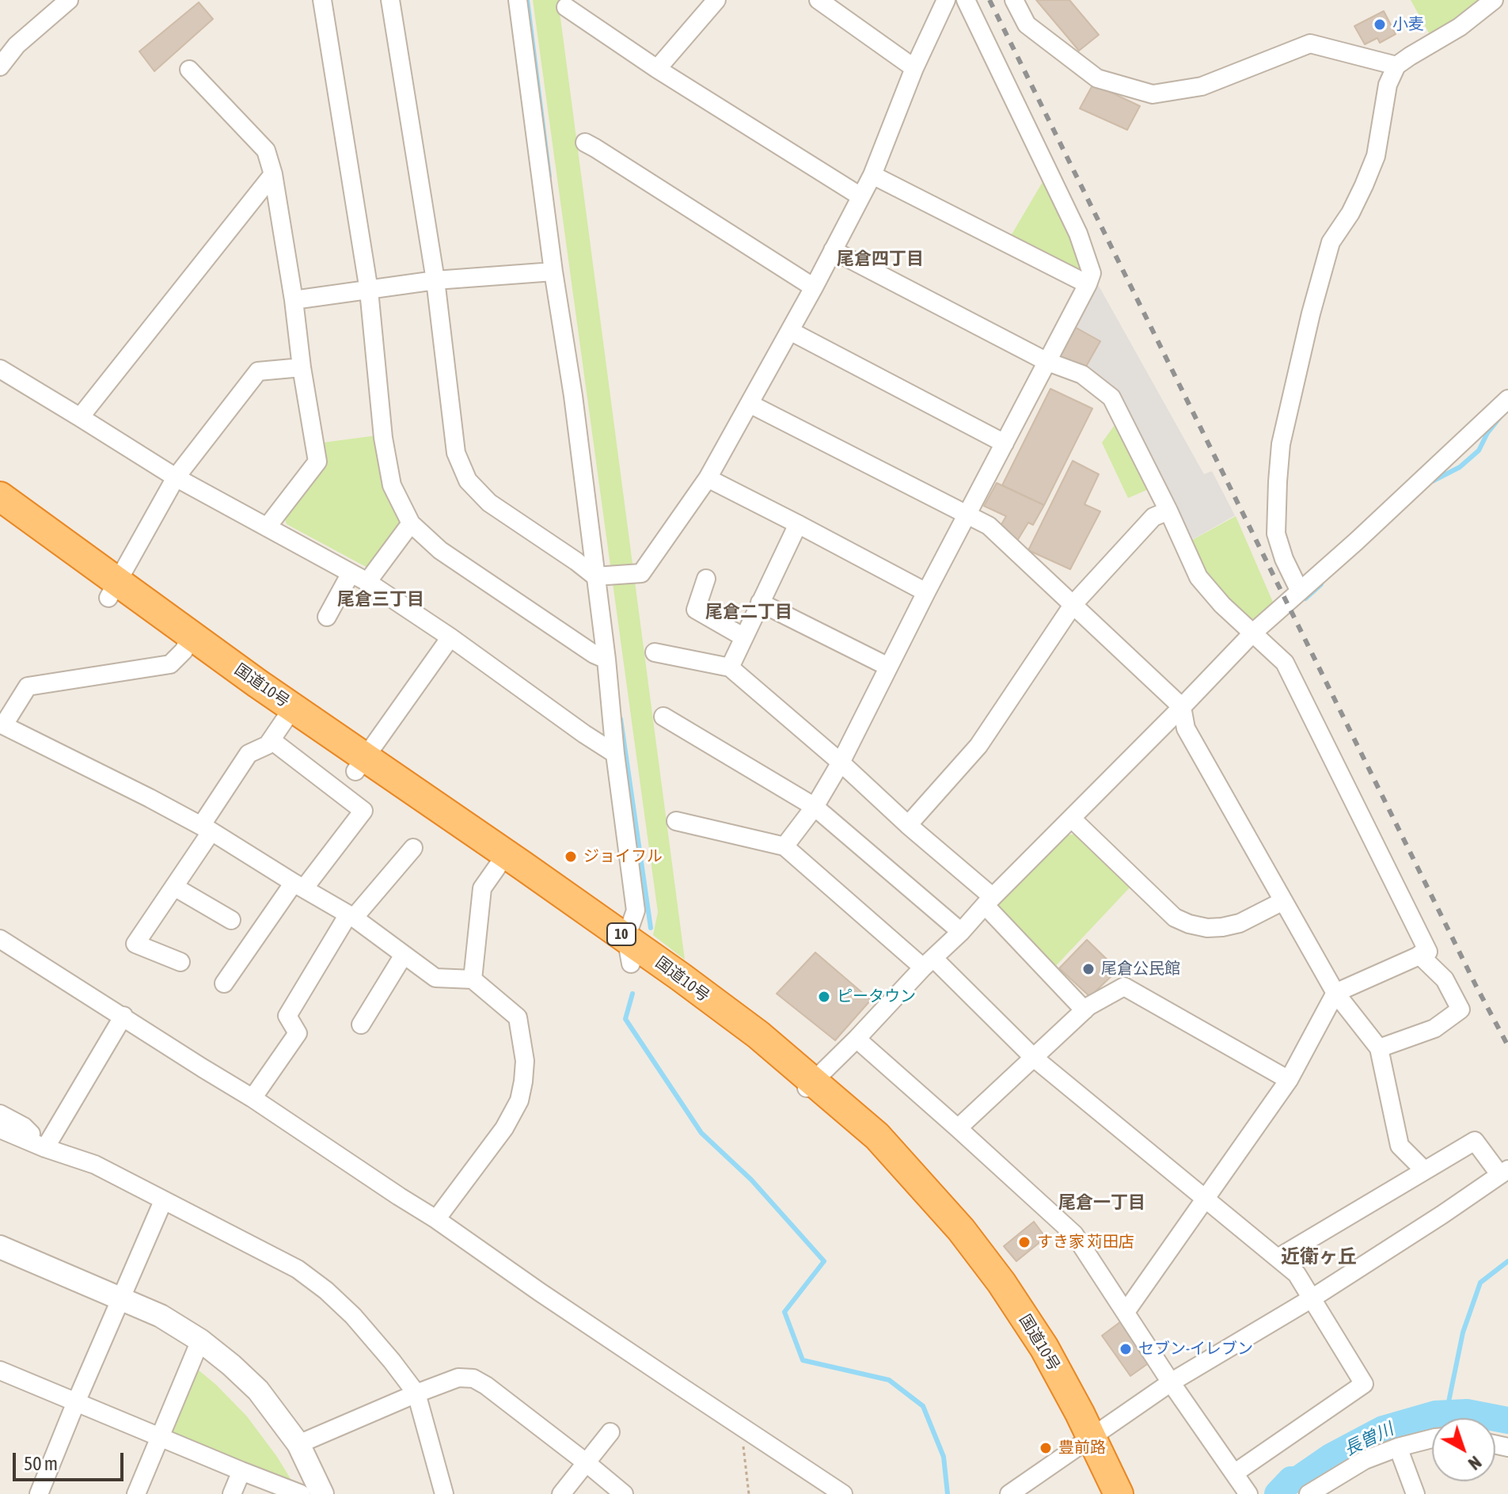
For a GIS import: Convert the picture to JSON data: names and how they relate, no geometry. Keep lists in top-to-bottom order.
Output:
{
  "streets": {
    "highway": ["国道10号", "10"]
  },
  "districts": [
    "尾倉四丁目",
    "尾倉三丁目",
    "尾倉二丁目",
    "尾倉一丁目",
    "近衛ヶ丘"
  ],
  "water": ["長曽川"],
  "places": [
    "小麦",
    "ジョイフル",
    "尾倉公民館",
    "ピータウン",
    "すき家 苅田店",
    "セブン-イレブン",
    "豊前路"
  ],
  "scale_bar": "50 m",
  "north": "bottom right"
}
